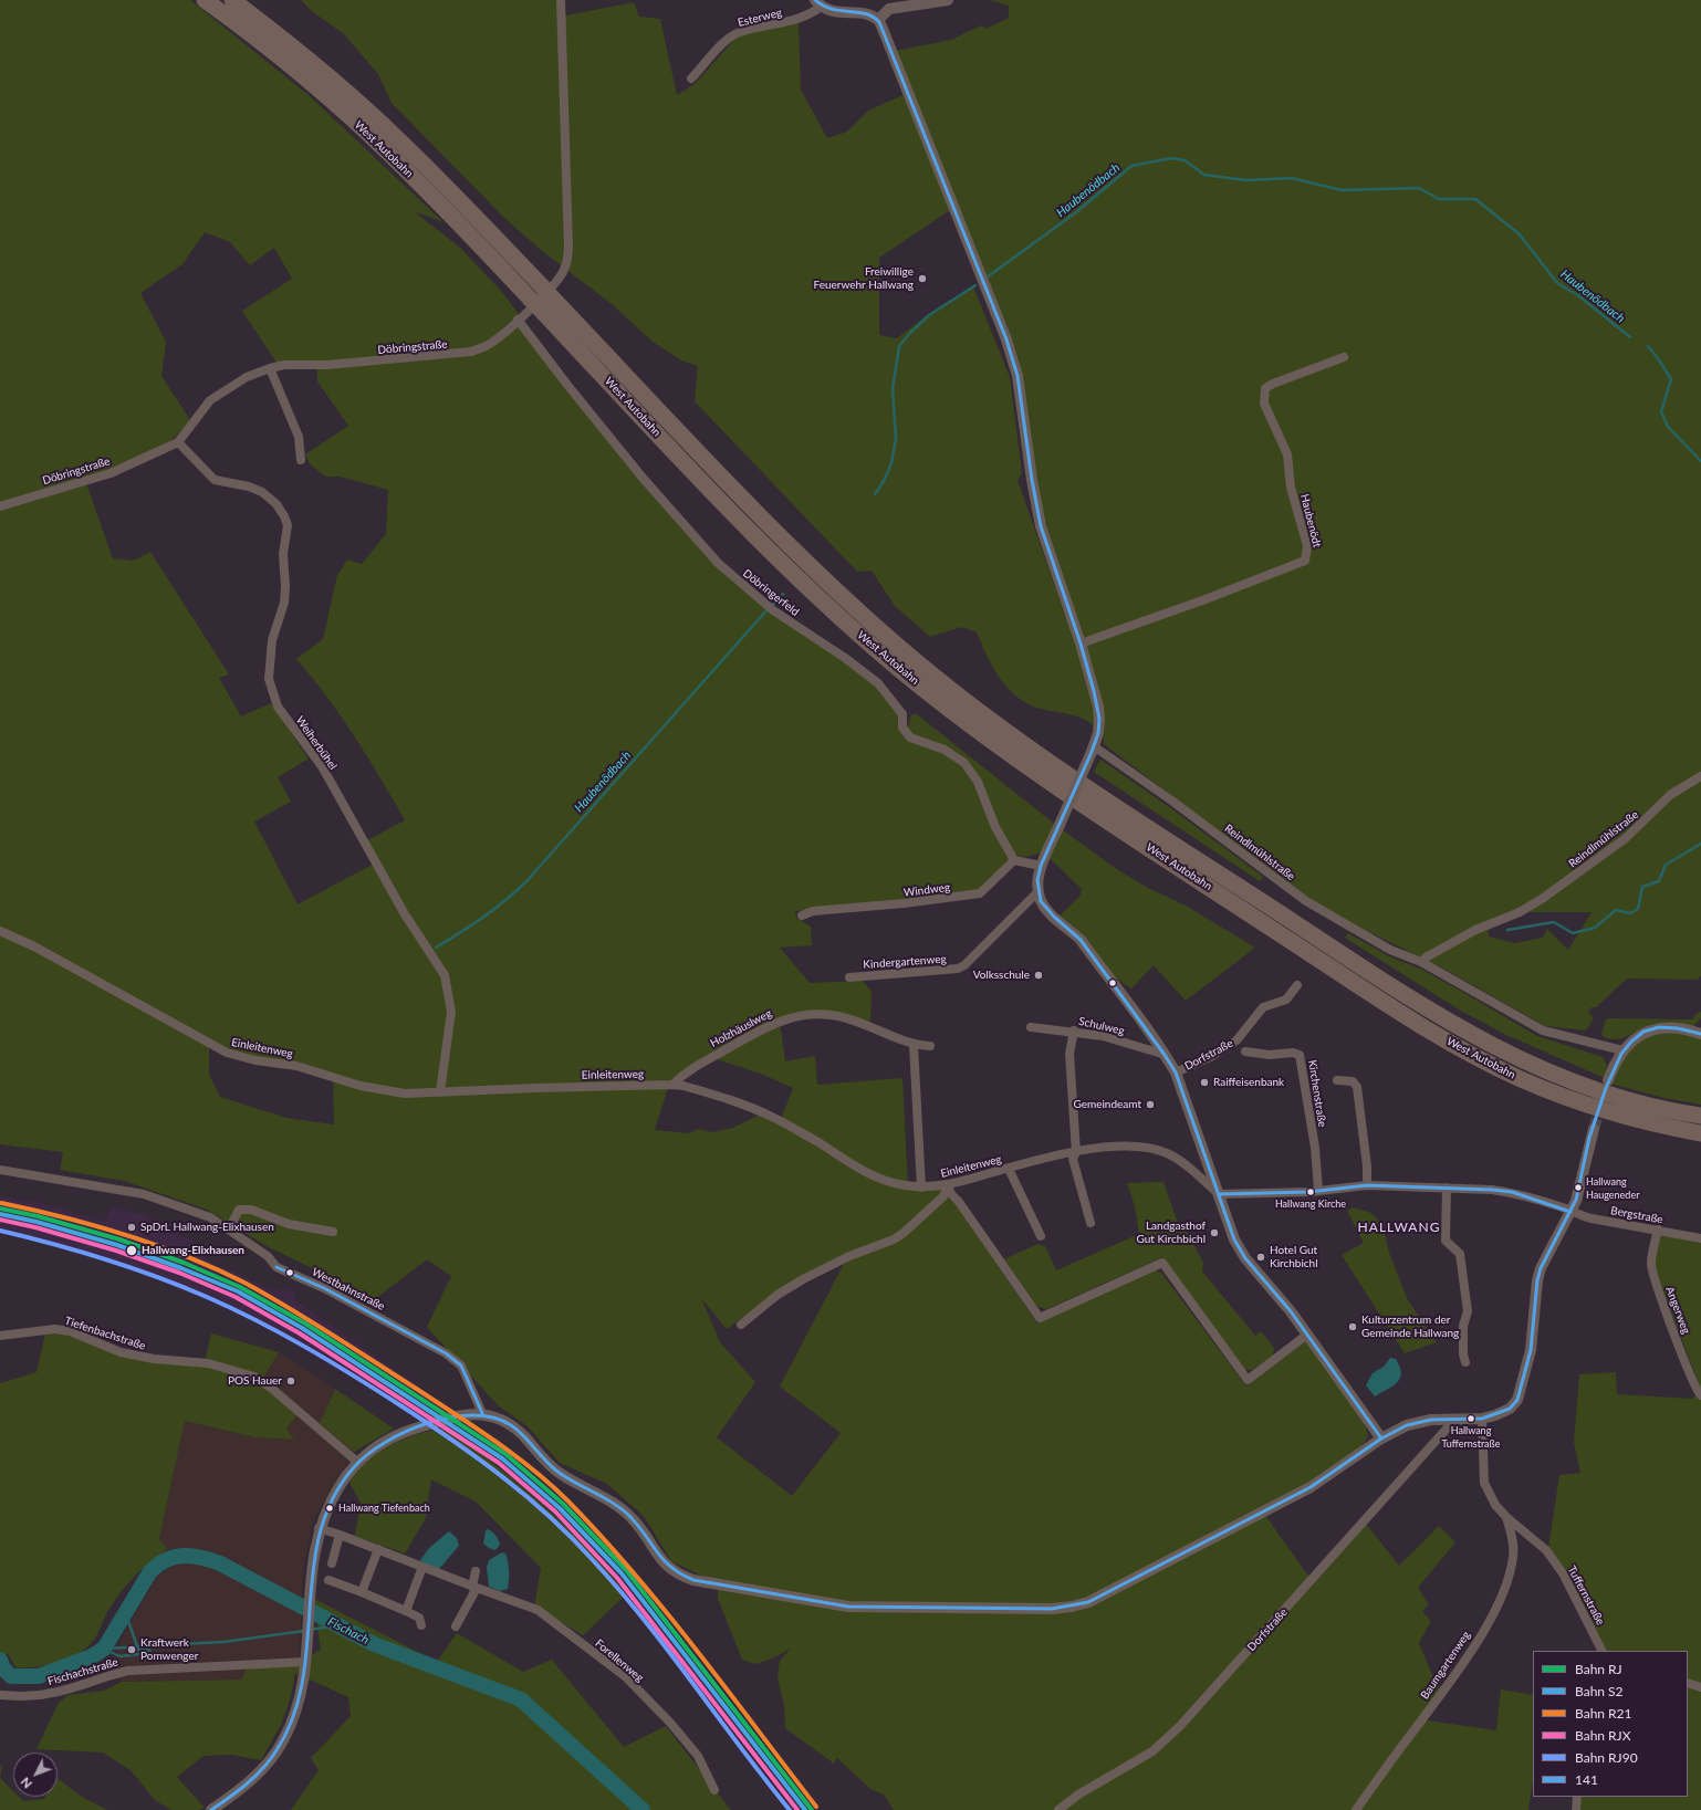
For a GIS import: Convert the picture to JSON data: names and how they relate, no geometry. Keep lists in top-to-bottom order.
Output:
{
  "streets": {
    "highway": ["West Autobahn"],
    "street": [
      "Esterweg",
      "Döbringstraße",
      "Haubenödt",
      "Döbringerfeld",
      "Weiherbühel",
      "Reindlmühlstraße",
      "Windweg",
      "Kindergartenweg",
      "Schulweg",
      "Holzhäuslweg",
      "Einleitenweg",
      "Dorfstraße",
      "Kirchenstraße",
      "Bergstraße",
      "Westbahnstraße",
      "Angerweg",
      "Tiefenbachstraße",
      "Tuffernstraße",
      "Forellenweg",
      "Baumgartenweg",
      "Fischachstraße"
    ]
  },
  "crossings": [
    ["Döbringstraße", "Döbringerfeld"],
    ["Döbringstraße", "Weiherbühel"],
    ["Döbringerfeld", "Windweg"],
    ["Weiherbühel", "Einleitenweg"],
    ["Kindergartenweg", "Dorfstraße"],
    ["Schulweg", "Dorfstraße"],
    ["Holzhäuslweg", "Einleitenweg"],
    ["Einleitenweg", "Dorfstraße"],
    ["Bergstraße", "Angerweg"],
    ["Tuffernstraße", "Baumgartenweg"]
  ],
  "districts": ["HALLWANG"],
  "water": ["Haubenödbach", "Fischach"],
  "places": [
    "Freiwillige Feuerwehr Hallwang",
    "Volksschule",
    "Raiffeisenbank",
    "Gemeindeamt",
    "Hallwang Haugeneder",
    "Hallwang Kirche",
    "SpDrL Hallwang-Elixhausen",
    "Landgasthof Gut Kirchbichl",
    "Hallwang-Elixhausen",
    "Hotel Gut Kirchbichl",
    "Kulturzentrum der Gemeinde Hallwang",
    "POS Hauer",
    "Hallwang Tuffernstraße",
    "Hallwang Tiefenbach",
    "Kraftwerk Pomwenger"
  ],
  "lines": [
    "transit line 141",
    "rail line R21",
    "rail line RJ",
    "rail line S2",
    "rail line RJX",
    "rail line RJ90"
  ],
  "legend": [
    "Bahn RJ",
    "Bahn S2",
    "Bahn R21",
    "Bahn RJX",
    "Bahn RJ90",
    "141"
  ],
  "north": "bottom left"
}
